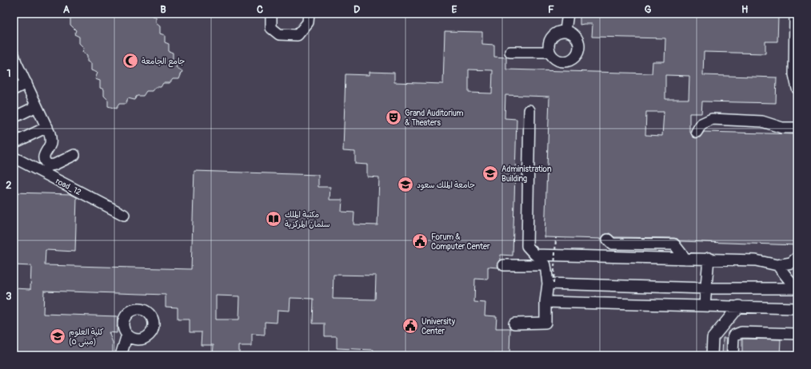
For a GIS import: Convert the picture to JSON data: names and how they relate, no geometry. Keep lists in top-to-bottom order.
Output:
{
  "streets": {
    "street": ["road_12"]
  },
  "places": {
    "mosque": ["جامع الجامعة"],
    "theatre": ["Grand Auditorium & Theaters"],
    "school or university": ["Administration Building", "جامعة الملك سعود", "كلية العلوم (مبنى ٥)"],
    "library": ["مكتبة الملك سلمان المركزية"],
    "public building": ["Forum & Computer Center", "University Center"]
  },
  "grid": {
    "columns": [
      "A",
      "B",
      "C",
      "D",
      "E",
      "F",
      "G",
      "H"
    ],
    "rows": ["1", "2", "3"]
  }
}
